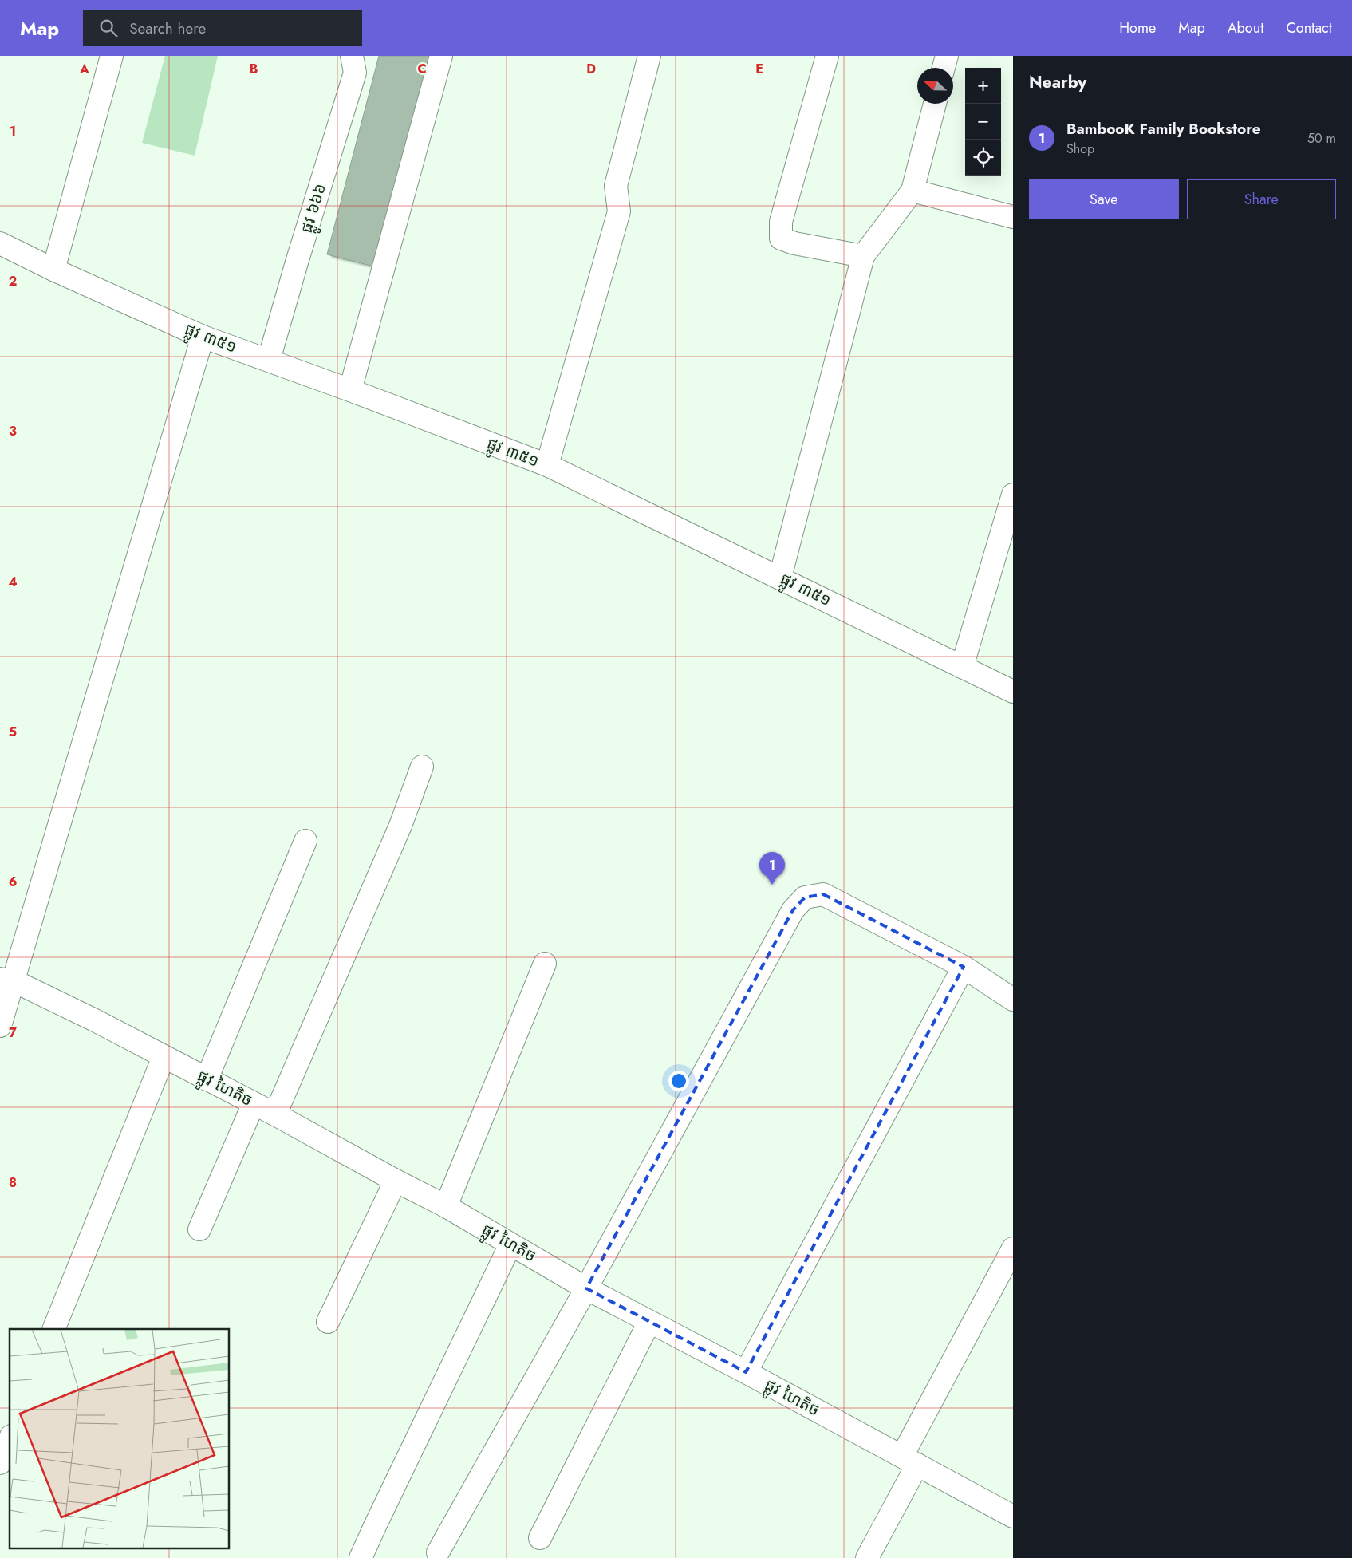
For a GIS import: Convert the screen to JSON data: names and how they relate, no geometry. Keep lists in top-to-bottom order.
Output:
{
  "streets": {
    "street": ["ផ្លូវ ៦៦៦", "ផ្លូវ ៣៥១", "ផ្លូវ ហៃតិច"]
  },
  "crossings": [
    ["ផ្លូវ ៦៦៦", "ផ្លូវ ៣៥១"]
  ],
  "north": "left",
  "page": {
    "header": "Map",
    "search": "Search here",
    "nav": [
      "Home",
      "Map",
      "About",
      "Contact"
    ],
    "heading": "Nearby",
    "map_buttons": ["+", "−"],
    "list": [
      {
        "mark": "1",
        "name": "BambooK Family Bookstore",
        "note": "Shop",
        "value": "50 m"
      }
    ],
    "buttons": ["Save", "Share"],
    "pins": "1"
  },
  "grid": {
    "columns": [
      "A",
      "B",
      "C",
      "D",
      "E"
    ],
    "rows": [
      "1",
      "2",
      "3",
      "4",
      "5",
      "6",
      "7",
      "8"
    ]
  }
}
